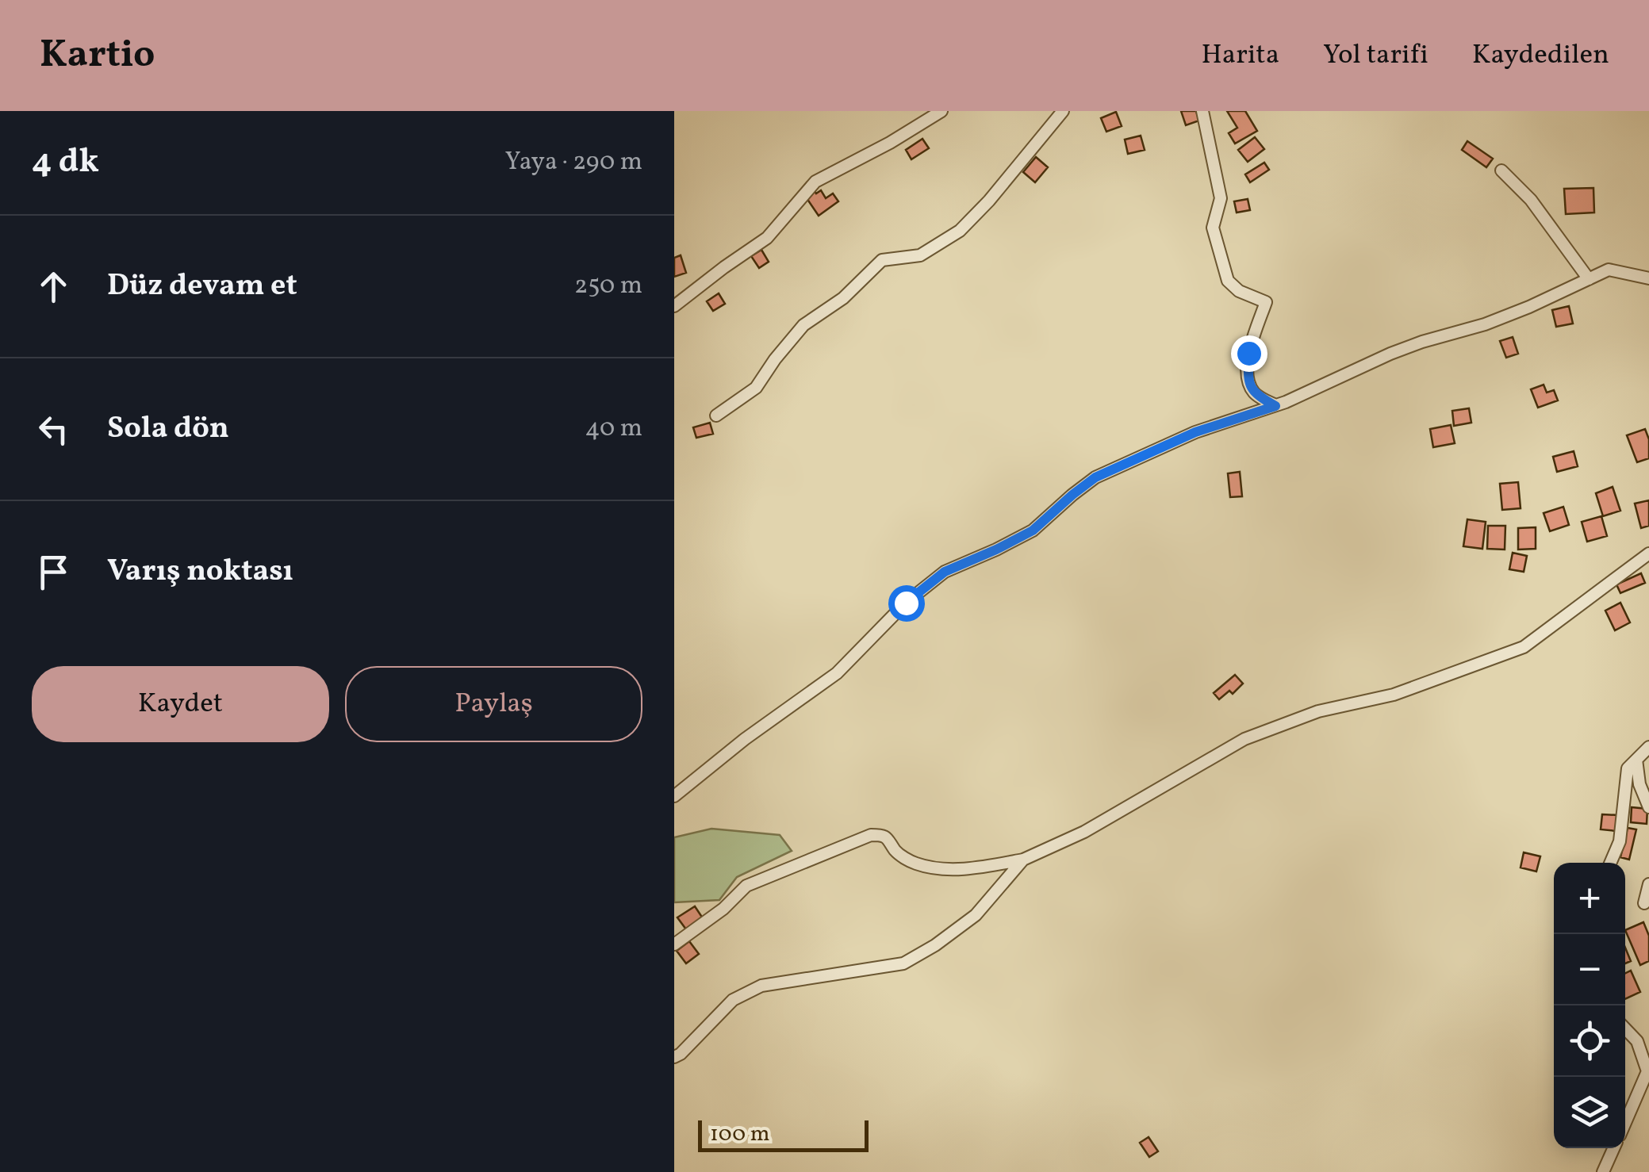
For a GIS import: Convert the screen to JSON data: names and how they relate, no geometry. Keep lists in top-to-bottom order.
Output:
{
  "scale_bar": "100 m",
  "page": {
    "header": "Kartio",
    "nav": ["Harita", "Yol tarifi", "Kaydedilen"],
    "heading": ["4 dk", "Yaya · 290 m"],
    "list": [
      ["Düz devam et", "250 m"],
      ["Sola dön", "40 m"],
      "Varış noktası"
    ],
    "buttons": ["Kaydet", "Paylaş"],
    "map_buttons": ["+", "−"],
    "scale": "100 m"
  }
}
